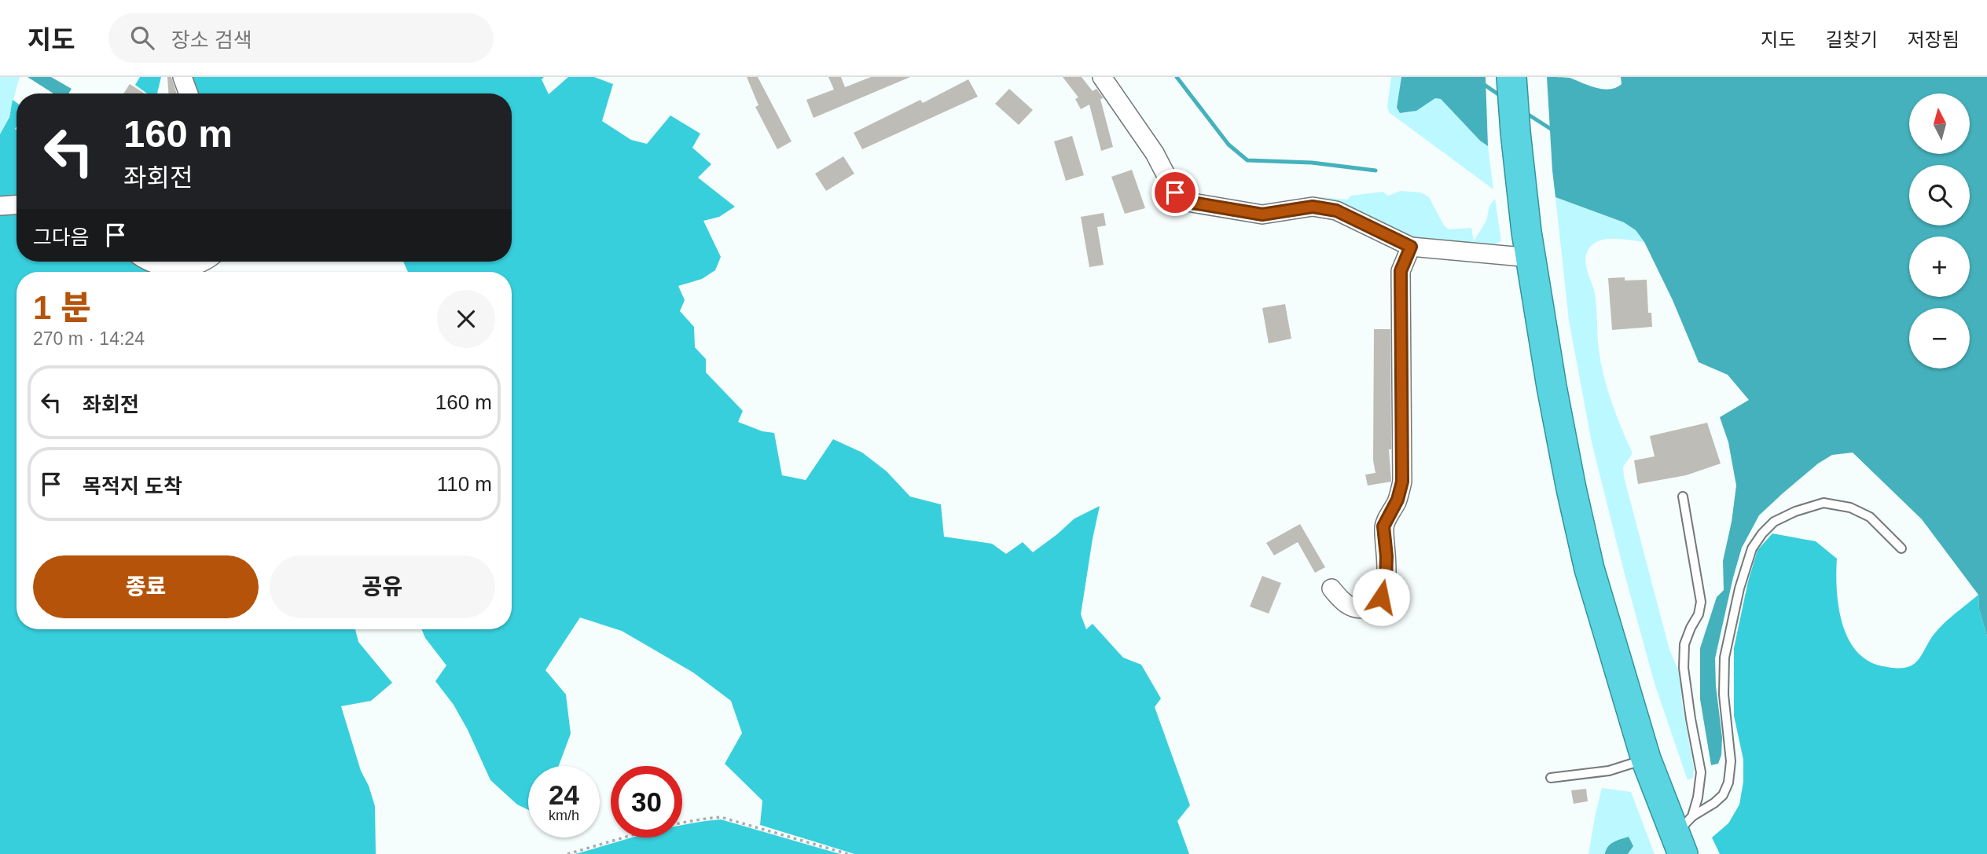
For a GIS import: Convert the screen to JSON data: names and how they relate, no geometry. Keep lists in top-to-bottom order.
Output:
{
  "north": "top",
  "page": {
    "header": "지도",
    "search": "장소 검색",
    "nav": ["지도", "길찾기", "저장됨"],
    "map_buttons": ["+", "−"],
    "turn": ["160 m", "좌회전"],
    "then": "그다음",
    "heading": ["1 분", "270 m · 14:24"],
    "list": [
      {
        "name": "좌회전",
        "value": "160 m"
      },
      {
        "name": "목적지 도착",
        "value": "110 m"
      }
    ],
    "buttons": ["종료", "공유"],
    "speed": "24 km/h",
    "limit": "30"
  }
}
